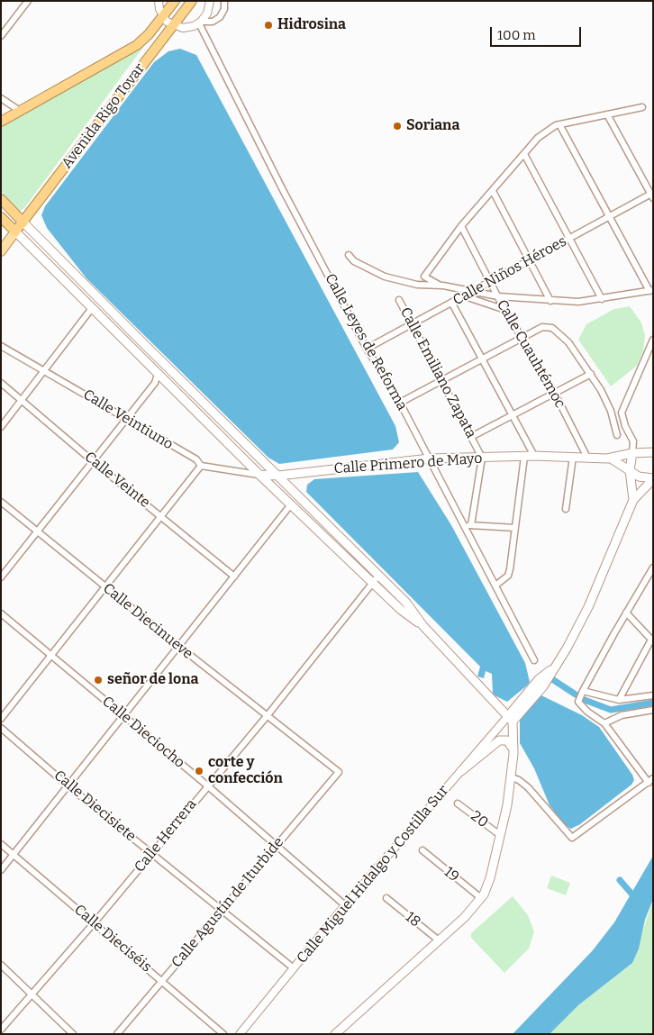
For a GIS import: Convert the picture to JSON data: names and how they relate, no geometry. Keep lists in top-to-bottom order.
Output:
{
  "streets": {
    "highway": ["Avenida Rigo Tovar"],
    "main road": ["Calle Primero de Mayo"],
    "street": [
      "Calle Niños Héroes",
      "Calle Leyes de Reforma",
      "Calle Cuauhtémoc",
      "Calle Emiliano Zapata",
      "Calle Veintiuno",
      "Calle Veinte",
      "Calle Diecinueve",
      "Calle Dieciocho",
      "Calle Diecisiete",
      "20",
      "Calle Herrera",
      "Calle Miguel Hidalgo y Costilla Sur",
      "19",
      "Calle Agustín de Iturbide",
      "18",
      "Calle Dieciséis"
    ]
  },
  "crossings": [
    ["Calle Niños Héroes", "Calle Leyes de Reforma"],
    ["Calle Niños Héroes", "Calle Cuauhtémoc"],
    ["Calle Niños Héroes", "Calle Emiliano Zapata"],
    ["Calle Leyes de Reforma", "Calle Primero de Mayo"],
    ["Calle Cuauhtémoc", "Calle Primero de Mayo"],
    ["Calle Emiliano Zapata", "Calle Primero de Mayo"],
    ["Calle Diecinueve", "Calle Herrera"],
    ["Calle Diecinueve", "Calle Agustín de Iturbide"],
    ["Calle Dieciocho", "Calle Herrera"],
    ["Calle Dieciocho", "Calle Miguel Hidalgo y Costilla Sur"],
    ["Calle Dieciocho", "Calle Agustín de Iturbide"],
    ["Calle Diecisiete", "Calle Herrera"],
    ["Calle Diecisiete", "Calle Miguel Hidalgo y Costilla Sur"],
    ["Calle Diecisiete", "Calle Agustín de Iturbide"],
    ["Calle Herrera", "Calle Dieciséis"],
    ["Calle Agustín de Iturbide", "Calle Dieciséis"]
  ],
  "places": [
    "Hidrosina",
    "Soriana",
    "señor de lona",
    "corte y confección"
  ],
  "scale_bar": "100 m"
}
